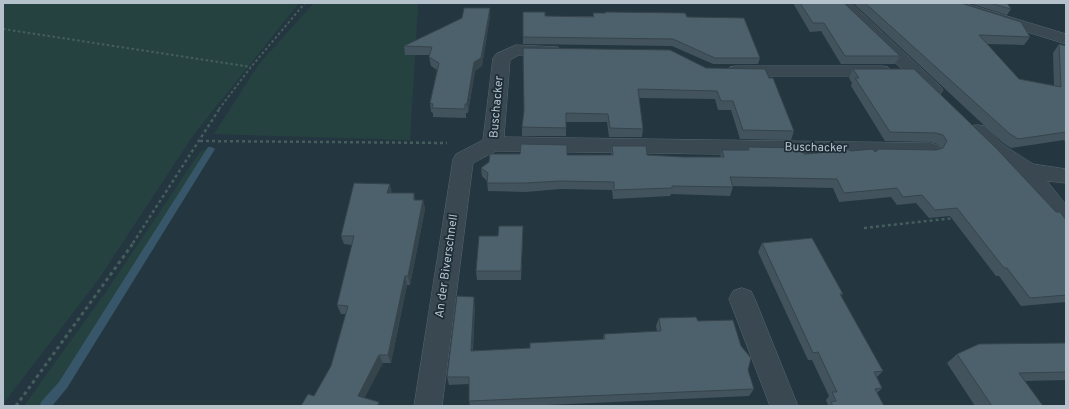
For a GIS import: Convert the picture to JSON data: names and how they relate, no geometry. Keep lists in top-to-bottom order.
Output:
{
  "streets": {
    "street": ["Buschacker", "An der Biverschnell"]
  },
  "crossings": [
    ["Buschacker", "An der Biverschnell"]
  ]
}
